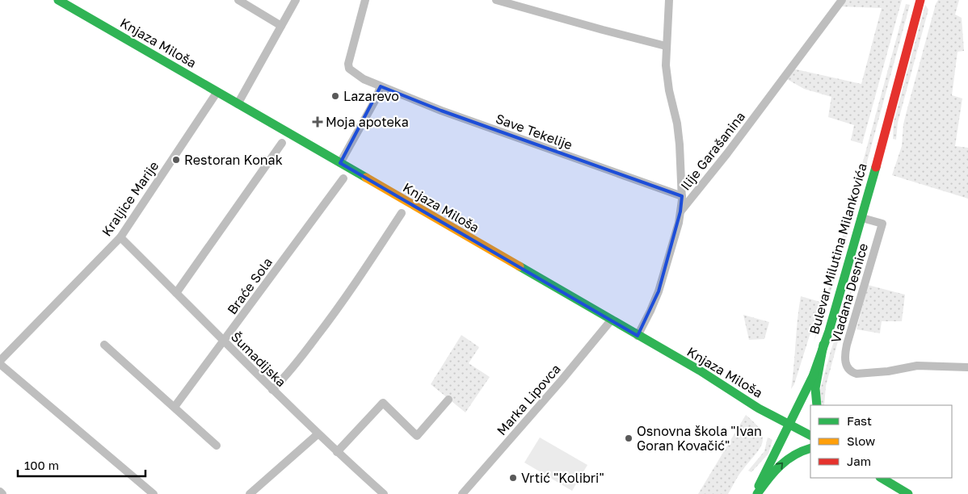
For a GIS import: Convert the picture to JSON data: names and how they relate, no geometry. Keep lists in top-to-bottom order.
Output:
{
  "streets": {
    "main road": ["Knjaza Miloša", "Bulevar Milutina Milankovića"],
    "street": [
      "Save Tekelije",
      "Ilije Garašanina",
      "Kraljice Marije",
      "Braće Sola",
      "Vladana Desnice",
      "Šumadijska",
      "Marka Lipovca"
    ]
  },
  "crossings": [
    ["Knjaza Miloša", "Ilije Garašanina"],
    ["Knjaza Miloša", "Kraljice Marije"],
    ["Knjaza Miloša", "Bulevar Milutina Milankovića"],
    ["Knjaza Miloša", "Marka Lipovca"],
    ["Kraljice Marije", "Šumadijska"],
    ["Bulevar Milutina Milankovića", "Vladana Desnice"],
    ["Braće Sola", "Šumadijska"]
  ],
  "places": {
    "other": [
      "Lazarevo",
      "Restoran Konak",
      "Osnovna škola \"Ivan Goran Kovačić\"",
      "Vrtić \"Kolibri\""
    ],
    "health": ["Moja apoteka"]
  },
  "legend": ["Fast", "Slow", "Jam"],
  "scale_bar": "100 m"
}
